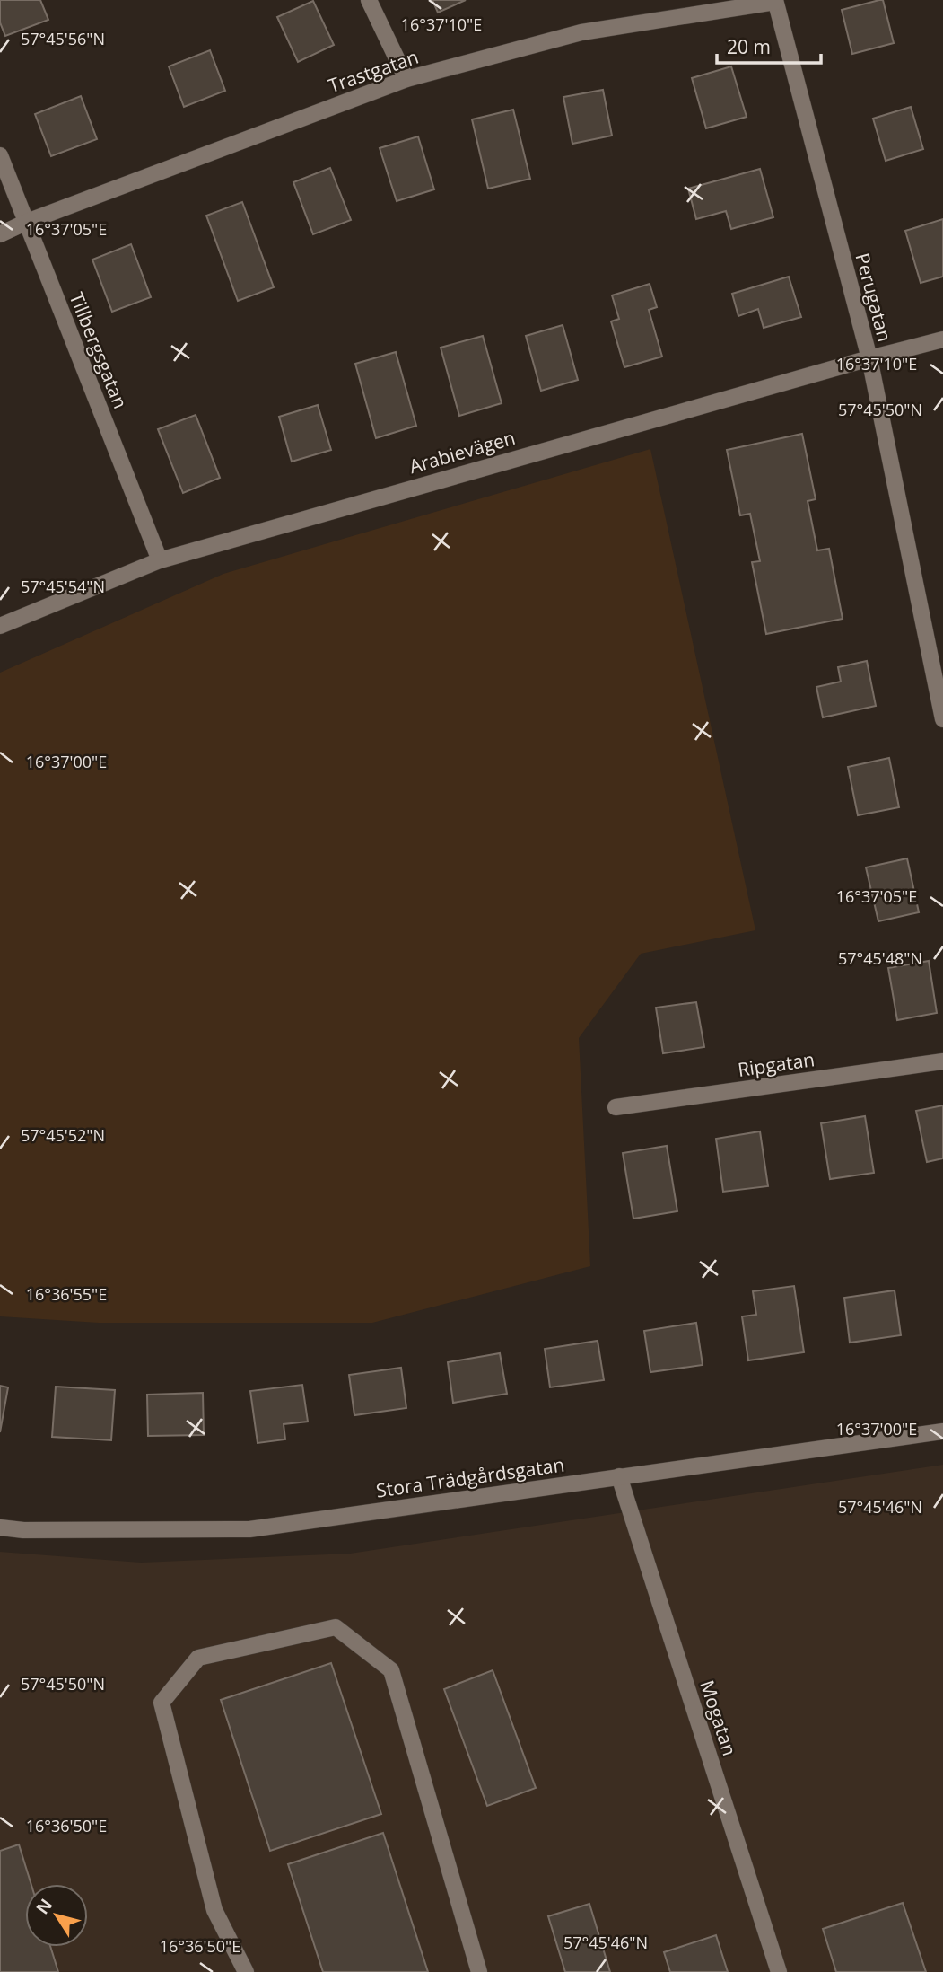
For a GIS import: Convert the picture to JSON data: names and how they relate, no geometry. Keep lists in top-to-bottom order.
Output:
{
  "streets": {
    "street": [
      "Trastgatan",
      "Perugatan",
      "Tillbergsgatan",
      "Arabievägen",
      "Ripgatan",
      "Stora Trädgårdsgatan",
      "Mogatan"
    ]
  },
  "crossings": [
    ["Trastgatan", "Perugatan"],
    ["Trastgatan", "Tillbergsgatan"],
    ["Perugatan", "Arabievägen"],
    ["Tillbergsgatan", "Arabievägen"],
    ["Stora Trädgårdsgatan", "Mogatan"]
  ],
  "scale_bar": "20 m",
  "north": "top left",
  "coordinates": [
    "16°37'10\"E",
    "57°45'56\"N",
    "16°37'05\"E",
    "57°45'50\"N",
    "57°45'54\"N",
    "16°37'00\"E",
    "57°45'48\"N",
    "57°45'52\"N",
    "16°36'55\"E",
    "57°45'46\"N",
    "16°36'50\"E"
  ]
}
